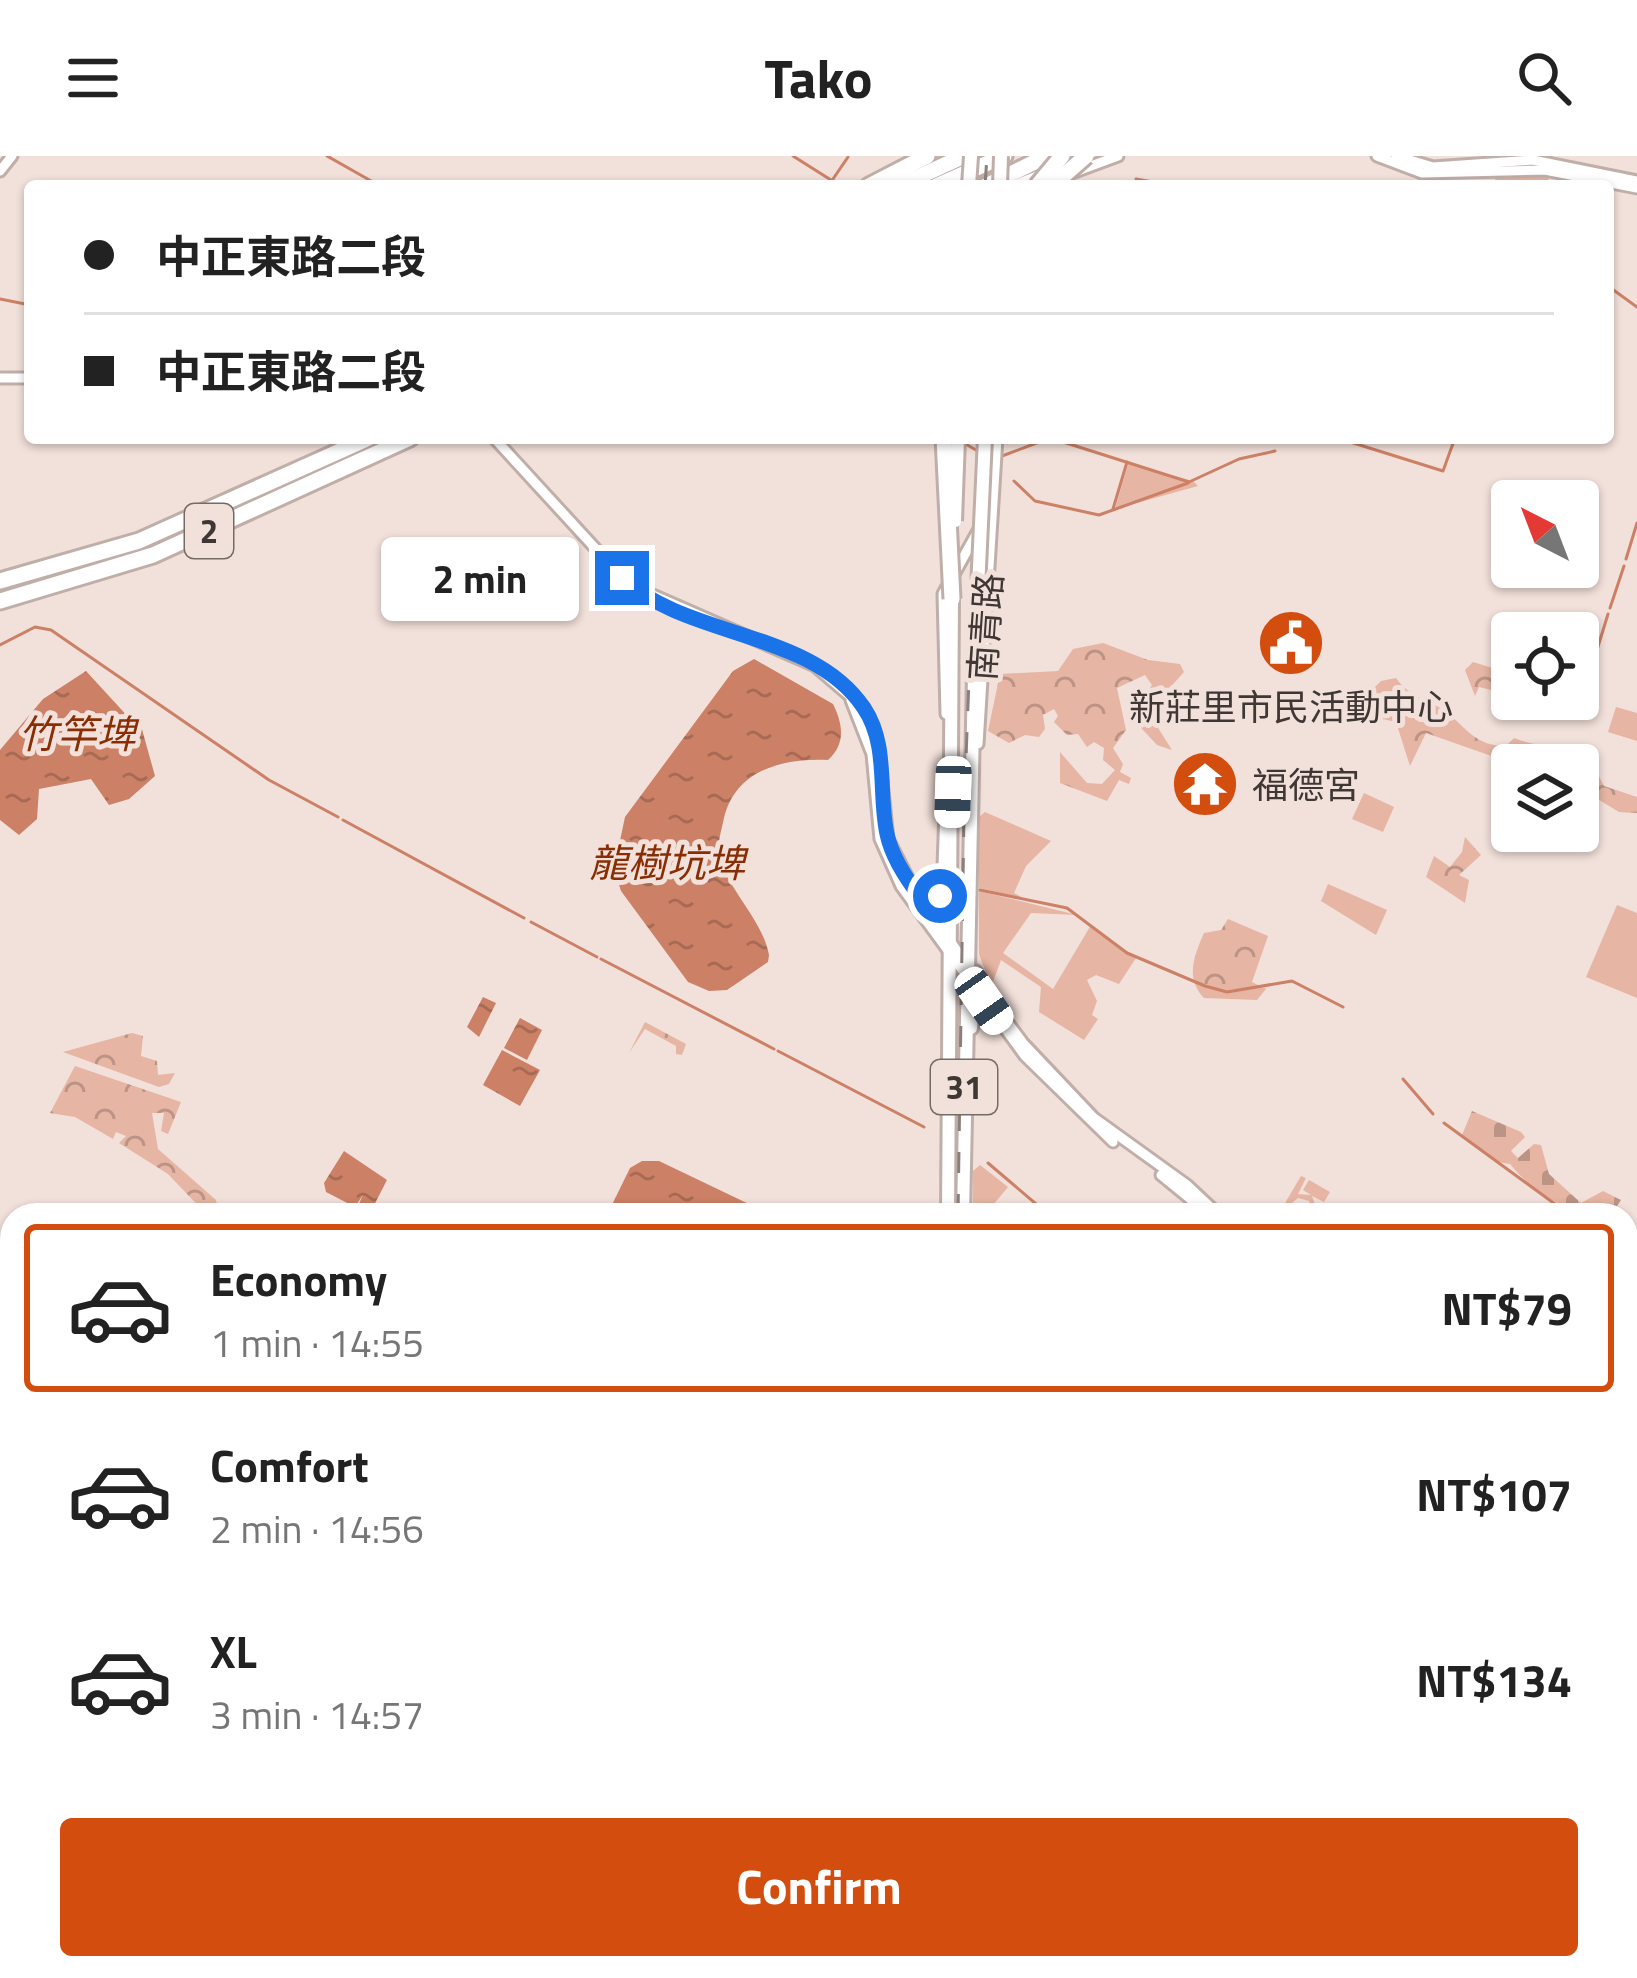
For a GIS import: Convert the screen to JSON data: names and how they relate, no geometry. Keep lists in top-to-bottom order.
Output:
{
  "streets": {
    "highway": ["2"],
    "main road": ["南青路", "31"]
  },
  "crossings": [
    ["南青路", "31"]
  ],
  "water": ["竹竿埤", "龍樹坑埤"],
  "places": {
    "public building": ["新莊里市民活動中心"],
    "temple": ["福德宮"]
  },
  "north": "top left",
  "page": {
    "header": "Tako",
    "banner": ["中正東路二段", "中正東路二段"],
    "bubble": "2 min",
    "list": [
      {
        "name": "Economy",
        "note": "1 min · 14:55",
        "value": "NT$79"
      },
      {
        "name": "Comfort",
        "note": "2 min · 14:56",
        "value": "NT$107"
      },
      {
        "name": "XL",
        "note": "3 min · 14:57",
        "value": "NT$134"
      }
    ],
    "buttons": "Confirm"
  }
}
